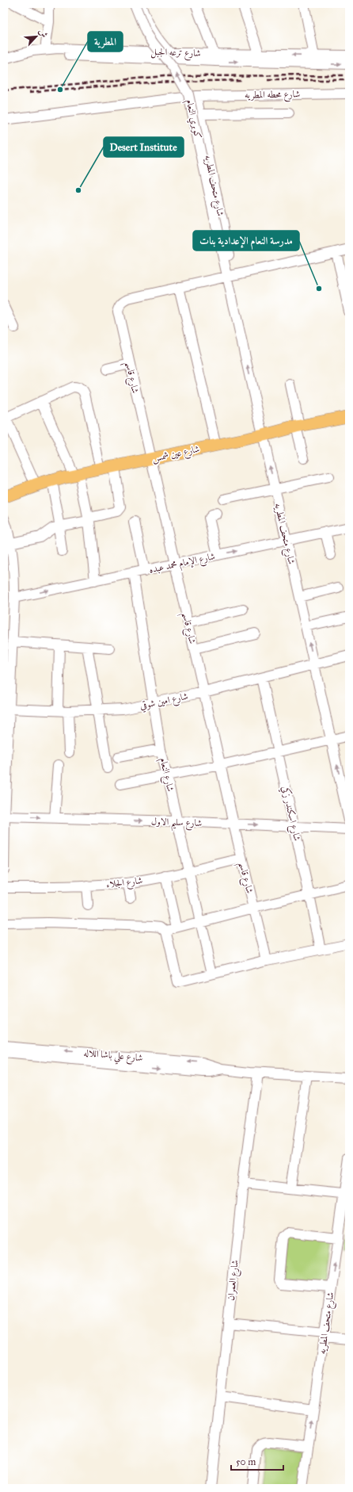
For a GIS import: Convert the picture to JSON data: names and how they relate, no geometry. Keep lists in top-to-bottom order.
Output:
{
  "streets": {
    "main road": ["شارع عين شمس"],
    "street": [
      "شارع ترعه الجبل",
      "شارع محطه المطريه",
      "كوبري النعام",
      "شارع متحف المطريه",
      "شارع قاسم",
      "شارع الإمام محمد عبده",
      "شارع امين شوقي",
      "شارع النعام",
      "شارع اسكندر زكي",
      "شارع سليم الاول",
      "شارع الجلاء",
      "شارع علي باشا اللاله",
      "شارع العمران"
    ]
  },
  "crossings": [
    ["شارع محطه المطريه", "شارع متحف المطريه"],
    ["كوبري النعام", "شارع متحف المطريه"],
    ["شارع متحف المطريه", "شارع عين شمس"],
    ["شارع متحف المطريه", "شارع الإمام محمد عبده"],
    ["شارع متحف المطريه", "شارع امين شوقي"],
    ["شارع قاسم", "شارع عين شمس"],
    ["شارع قاسم", "شارع الإمام محمد عبده"],
    ["شارع قاسم", "شارع امين شوقي"],
    ["شارع قاسم", "شارع سليم الاول"],
    ["شارع قاسم", "شارع الجلاء"],
    ["شارع الإمام محمد عبده", "شارع النعام"],
    ["شارع امين شوقي", "شارع النعام"],
    ["شارع امين شوقي", "شارع اسكندر زكي"],
    ["شارع النعام", "شارع سليم الاول"],
    ["شارع النعام", "شارع الجلاء"],
    ["شارع اسكندر زكي", "شارع سليم الاول"],
    ["شارع علي باشا اللاله", "شارع العمران"]
  ],
  "places": ["المطرية", "Desert Institute", "مدرسة النعام الإعدادية بنات"],
  "scale_bar": "50 m",
  "north": "top right"
}
